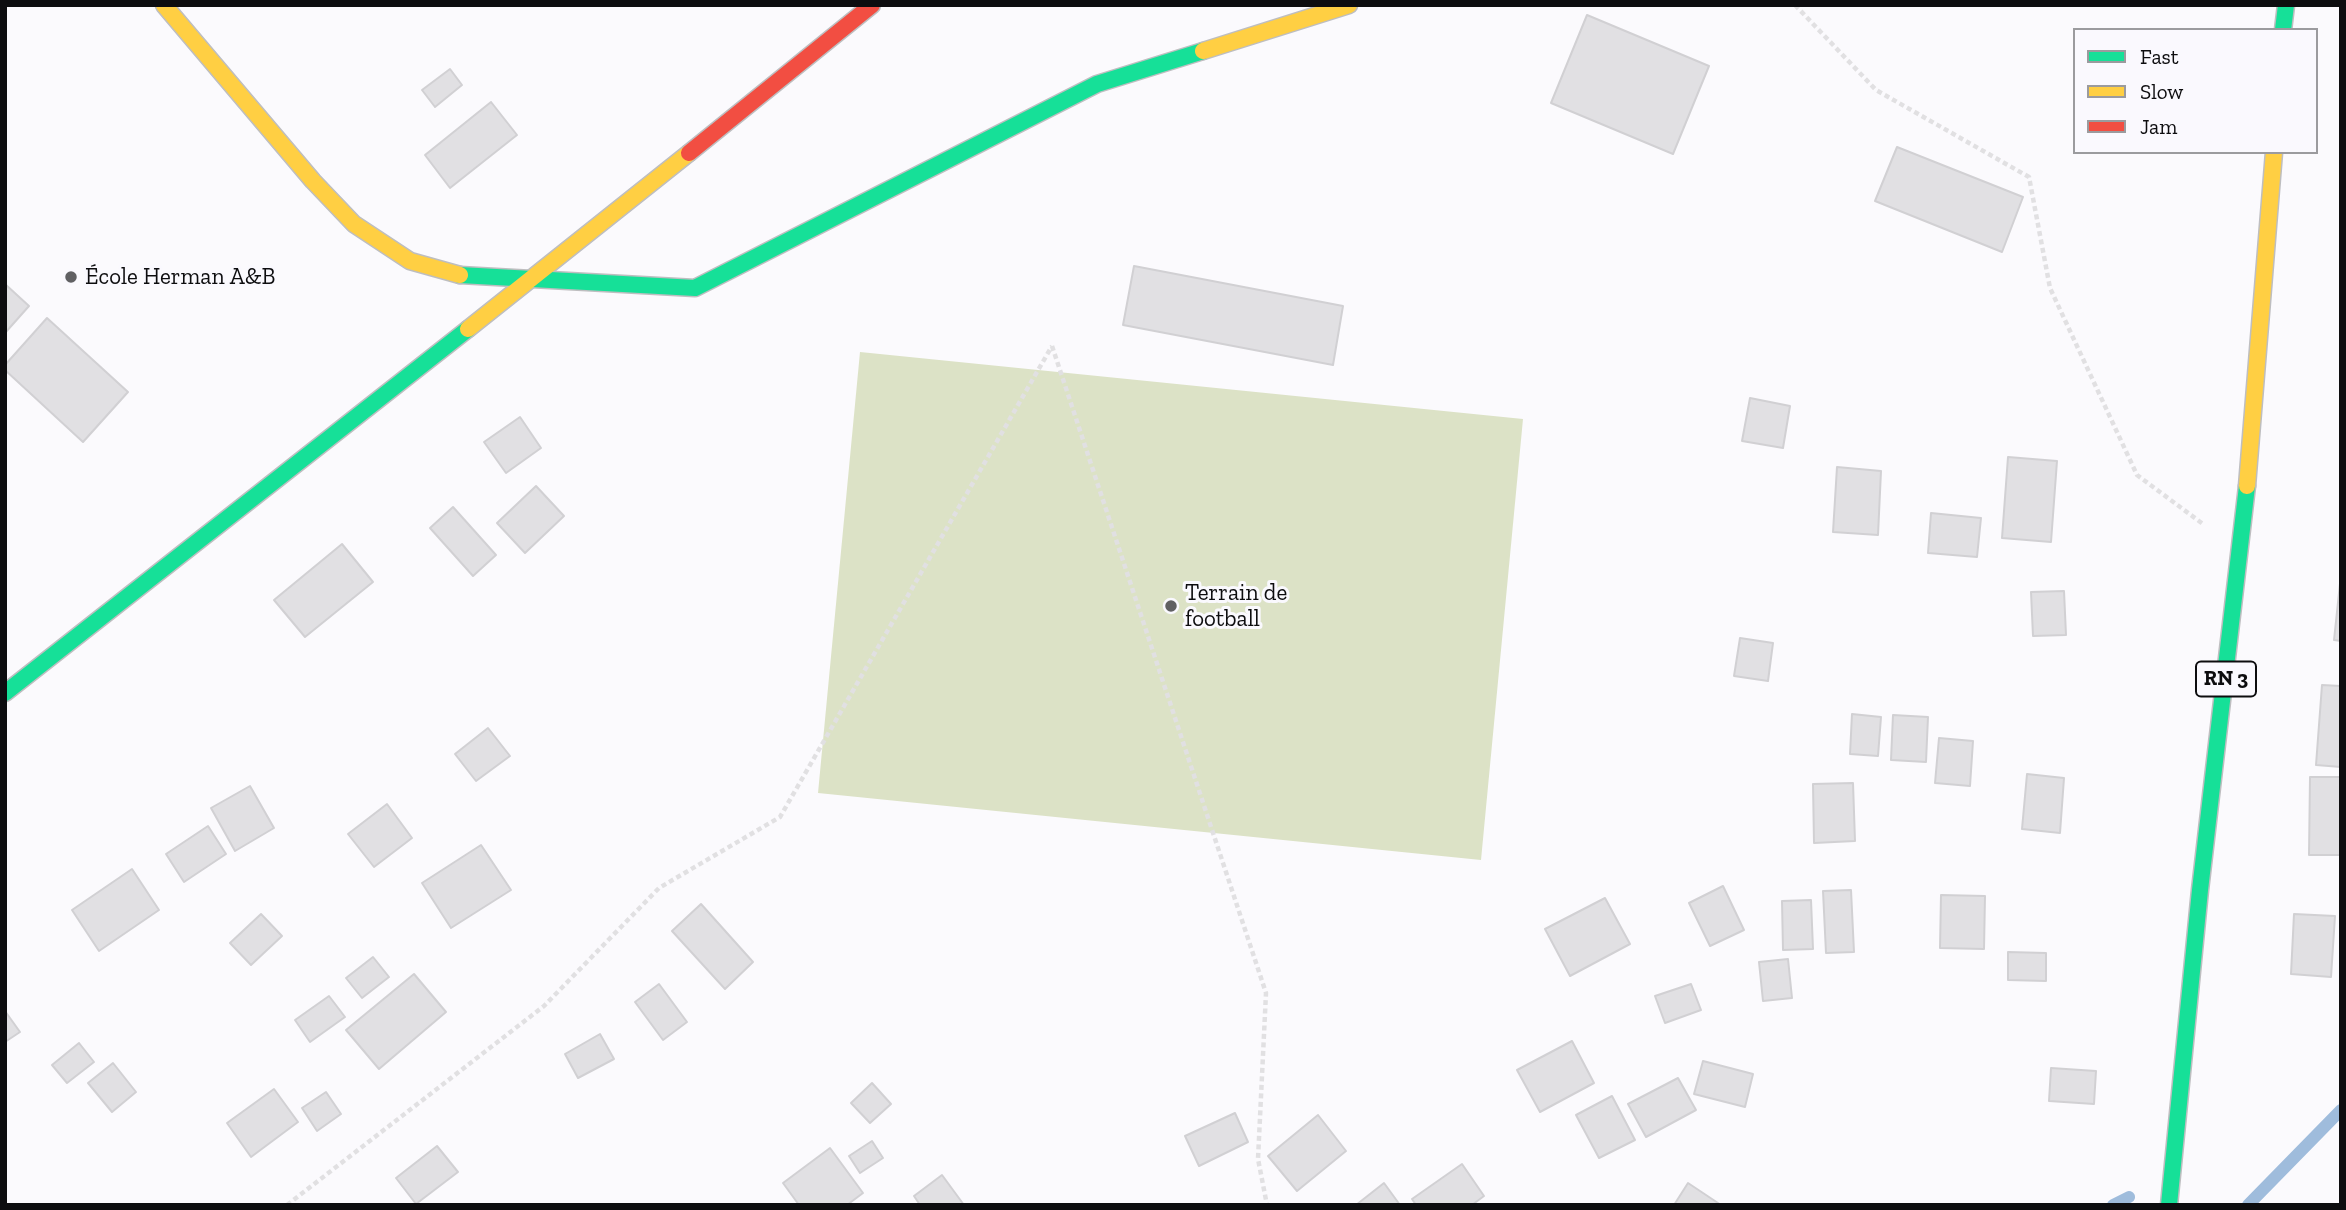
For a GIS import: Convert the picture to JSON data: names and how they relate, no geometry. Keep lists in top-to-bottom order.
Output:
{
  "streets": {
    "main road": ["RN 3"]
  },
  "places": ["École Herman A&B", "Terrain de football"],
  "legend": ["Fast", "Slow", "Jam"]
}
